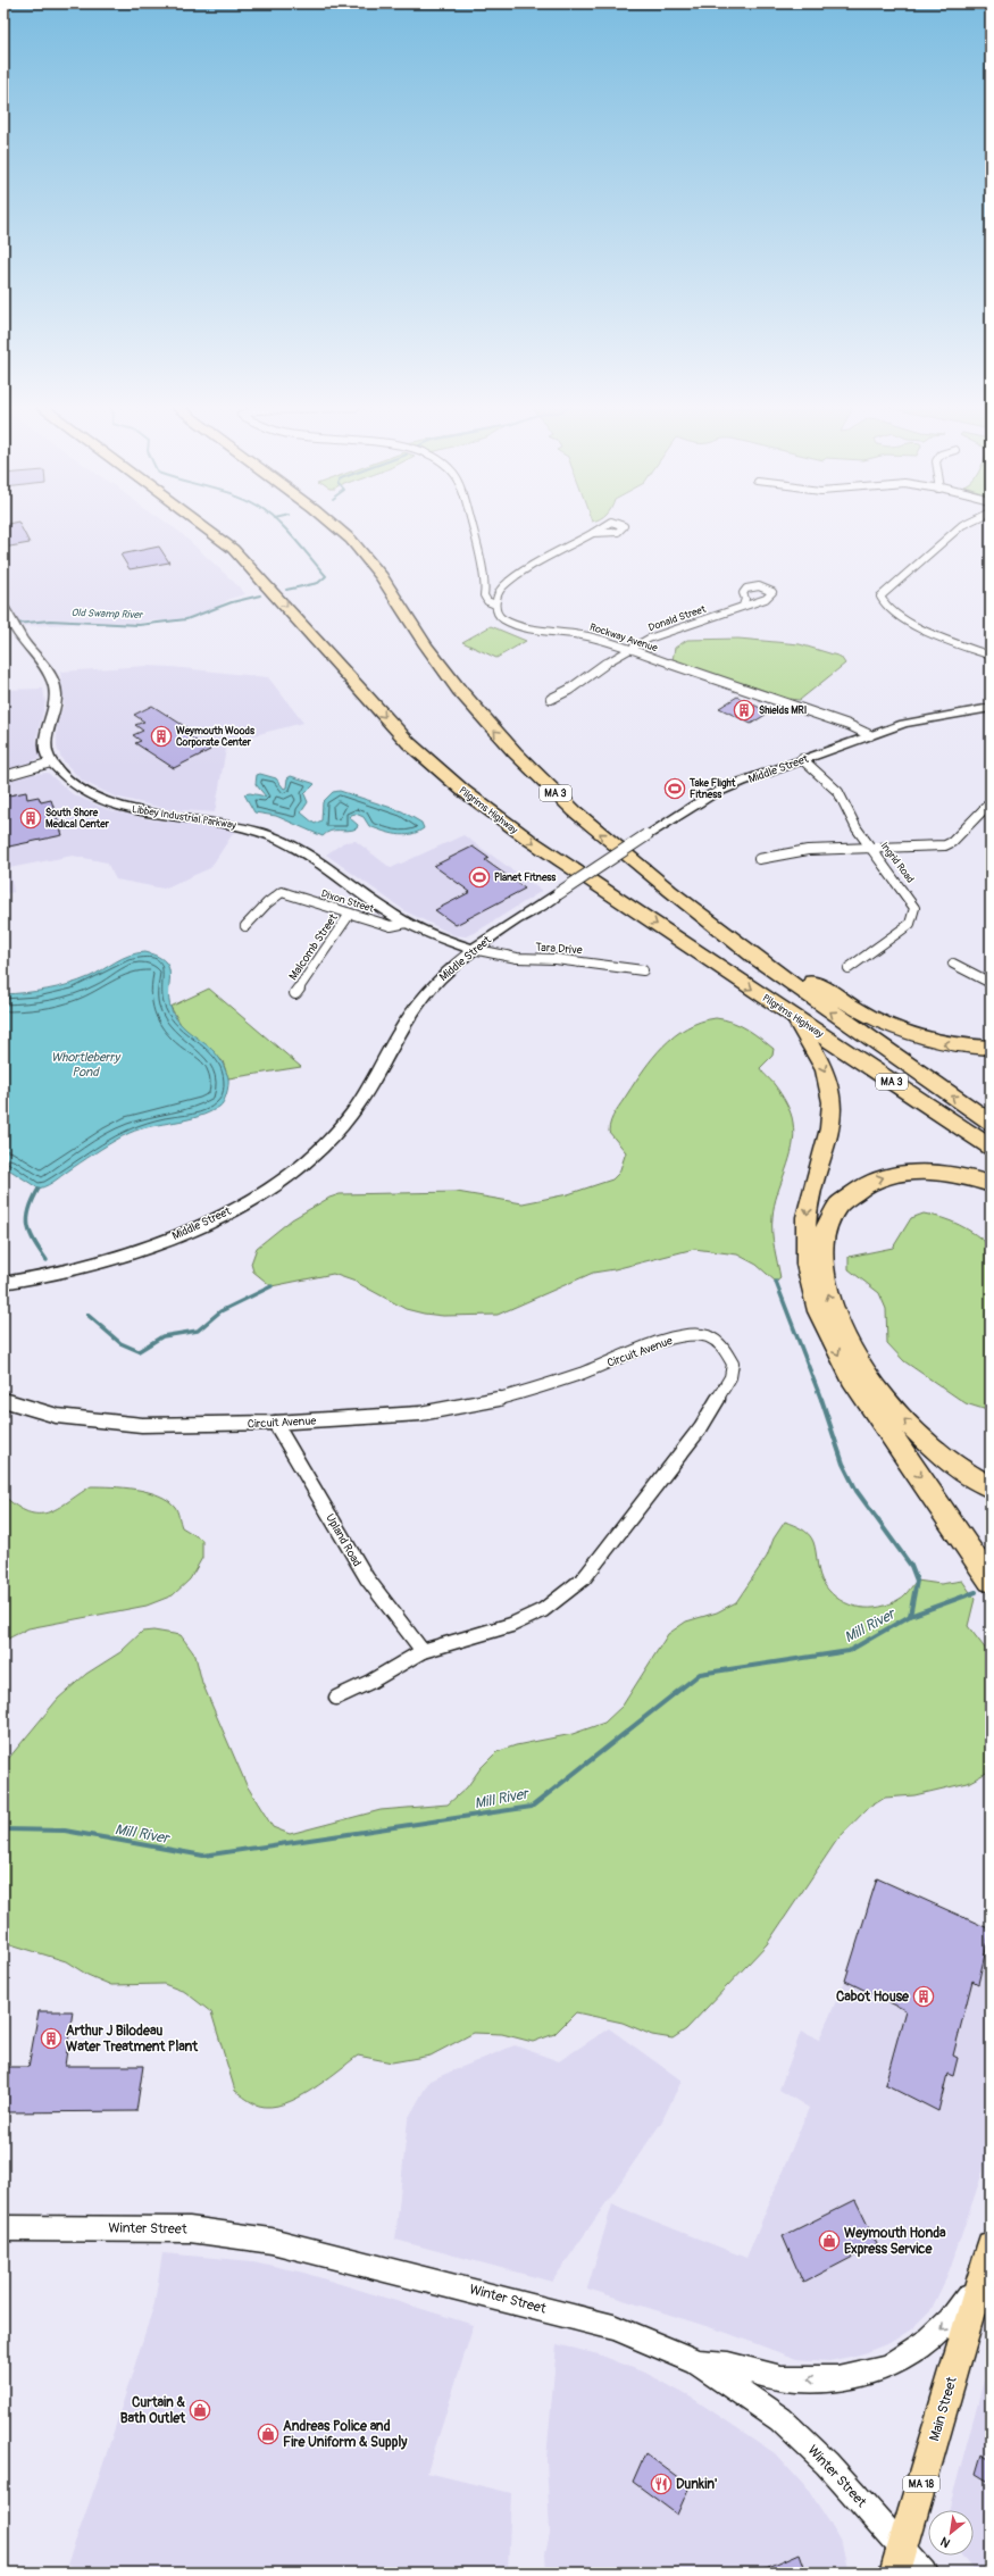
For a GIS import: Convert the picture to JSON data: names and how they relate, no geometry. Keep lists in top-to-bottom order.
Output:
{
  "streets": {
    "highway": ["MA 3", "Pilgrims Highway"],
    "main road": [
      "Middle Street",
      "Libbey Industrial Parkway",
      "Winter Street",
      "Main Street",
      "MA 18"
    ],
    "street": [
      "Donald Street",
      "Rockway Avenue",
      "Ingrid Road",
      "Dixon Street",
      "Malcomb Street",
      "Tara Drive",
      "Circuit Avenue",
      "Upland Road"
    ]
  },
  "crossings": [
    ["Donald Street", "Rockway Avenue"],
    ["Rockway Avenue", "Middle Street"],
    ["Middle Street", "Libbey Industrial Parkway"],
    ["Middle Street", "Ingrid Road"],
    ["Middle Street", "Tara Drive"],
    ["Libbey Industrial Parkway", "Dixon Street"],
    ["Libbey Industrial Parkway", "Tara Drive"],
    ["Dixon Street", "Malcomb Street"],
    ["Circuit Avenue", "Upland Road"],
    ["Winter Street", "Main Street"]
  ],
  "water": ["Old Swamp River", "Whortleberry Pond", "Mill River"],
  "places": {
    "building": [
      "Shields MRI",
      "Weymouth Woods Corporate Center",
      "South Shore Medical Center",
      "Cabot House",
      "Arthur J Bilodeau Water Treatment Plant"
    ],
    "sports": ["Take Flight Fitness", "Planet Fitness"],
    "shop": ["Weymouth Honda Express Service", "Curtain & Bath Outlet", "Andreas Police and Fire Uniform & Supply"],
    "restaurant": ["Dunkin'"]
  },
  "north": "bottom left"
}
